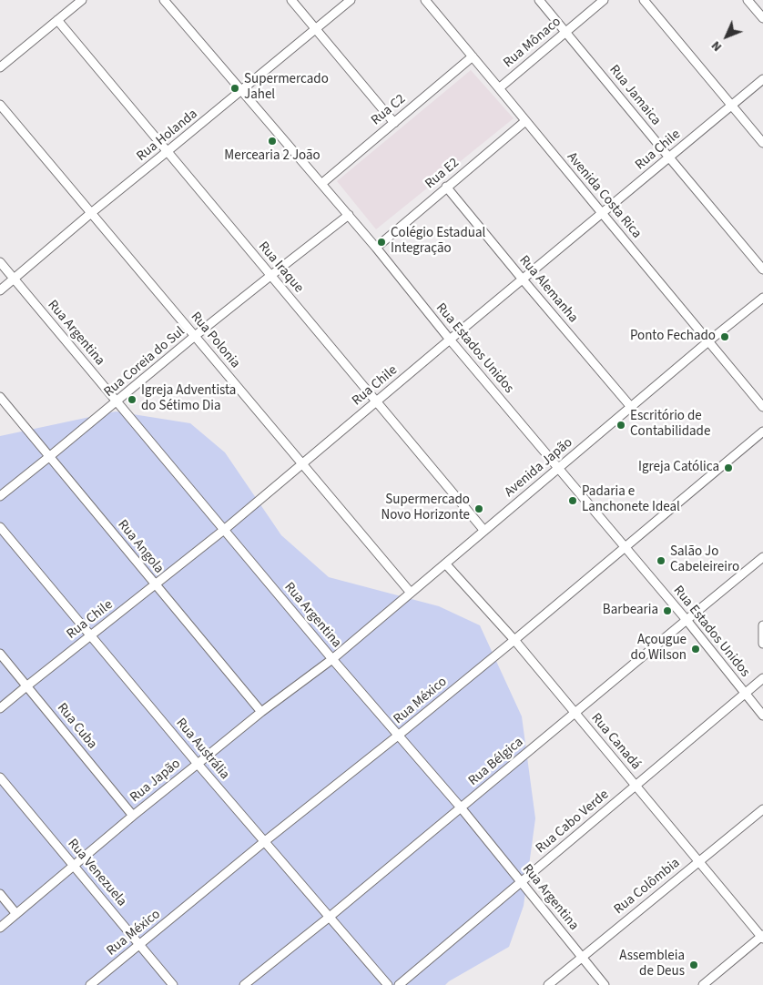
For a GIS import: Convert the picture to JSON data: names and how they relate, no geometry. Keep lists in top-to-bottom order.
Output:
{
  "streets": {
    "street": [
      "Rua Mônaco",
      "Rua Jamaica",
      "Rua C2",
      "Rua Holanda",
      "Rua Chile",
      "Rua E2",
      "Avenida Costa Rica",
      "Rua Iraque",
      "Rua Alemanha",
      "Rua Argentina",
      "Rua Polonia",
      "Rua Estados Unidos",
      "Rua Coreia do Sul",
      "Avenida Japão",
      "Rua Angola",
      "Rua México",
      "Rua Cuba",
      "Rua Canadá",
      "Rua Austrália",
      "Rua Bélgica",
      "Rua Japão",
      "Rua Cabo Verde",
      "Rua Venezuela",
      "Rua Colômbia"
    ]
  },
  "crossings": [
    ["Rua Mônaco", "Rua Jamaica"],
    ["Rua Mônaco", "Avenida Costa Rica"],
    ["Rua Jamaica", "Rua Chile"],
    ["Rua C2", "Avenida Costa Rica"],
    ["Rua C2", "Rua Estados Unidos"],
    ["Rua Holanda", "Rua Iraque"],
    ["Rua Holanda", "Rua Argentina"],
    ["Rua Holanda", "Rua Polonia"],
    ["Rua Holanda", "Rua Estados Unidos"],
    ["Rua Chile", "Avenida Costa Rica"],
    ["Rua Chile", "Rua Iraque"],
    ["Rua Chile", "Rua Alemanha"],
    ["Rua Chile", "Rua Argentina"],
    ["Rua Chile", "Rua Polonia"],
    ["Rua Chile", "Rua Estados Unidos"],
    ["Rua Chile", "Rua Angola"],
    ["Rua Chile", "Rua Cuba"],
    ["Rua Chile", "Rua Austrália"],
    ["Rua E2", "Avenida Costa Rica"],
    ["Rua E2", "Rua Alemanha"],
    ["Rua E2", "Rua Estados Unidos"],
    ["Avenida Costa Rica", "Avenida Japão"],
    ["Rua Iraque", "Rua Coreia do Sul"],
    ["Rua Iraque", "Avenida Japão"],
    ["Rua Alemanha", "Avenida Japão"],
    ["Rua Argentina", "Rua Coreia do Sul"],
    ["Rua Argentina", "Avenida Japão"],
    ["Rua Argentina", "Rua México"],
    ["Rua Argentina", "Rua Bélgica"],
    ["Rua Argentina", "Rua Japão"],
    ["Rua Argentina", "Rua Cabo Verde"],
    ["Rua Argentina", "Rua Colômbia"],
    ["Rua Polonia", "Rua Coreia do Sul"],
    ["Rua Polonia", "Avenida Japão"],
    ["Rua Estados Unidos", "Rua Coreia do Sul"],
    ["Rua Estados Unidos", "Avenida Japão"],
    ["Rua Estados Unidos", "Rua México"],
    ["Rua Estados Unidos", "Rua Bélgica"],
    ["Rua Estados Unidos", "Rua Cabo Verde"],
    ["Rua Coreia do Sul", "Rua Angola"],
    ["Avenida Japão", "Rua Canadá"],
    ["Avenida Japão", "Rua Japão"],
    ["Rua Angola", "Rua Japão"],
    ["Rua México", "Rua Canadá"],
    ["Rua México", "Rua Austrália"],
    ["Rua México", "Rua Venezuela"],
    ["Rua Cuba", "Rua Japão"],
    ["Rua Canadá", "Rua Bélgica"],
    ["Rua Canadá", "Rua Cabo Verde"],
    ["Rua Canadá", "Rua Colômbia"],
    ["Rua Austrália", "Rua Bélgica"],
    ["Rua Austrália", "Rua Japão"],
    ["Rua Japão", "Rua Venezuela"]
  ],
  "places": [
    "Supermercado Jahel",
    "Mercearia 2 João",
    "Colégio Estadual Integração",
    "Ponto Fechado",
    "Igreja Adventista do Sétimo Dia",
    "Escritório de Contabilidade",
    "Igreja Católica",
    "Padaria e Lanchonete Ideal",
    "Supermercado Novo Horizonte",
    "Salão Jo Cabeleireiro",
    "Barbearia",
    "Açougue do Wilson",
    "Assembleia de Deus"
  ],
  "north": "bottom left"
}
